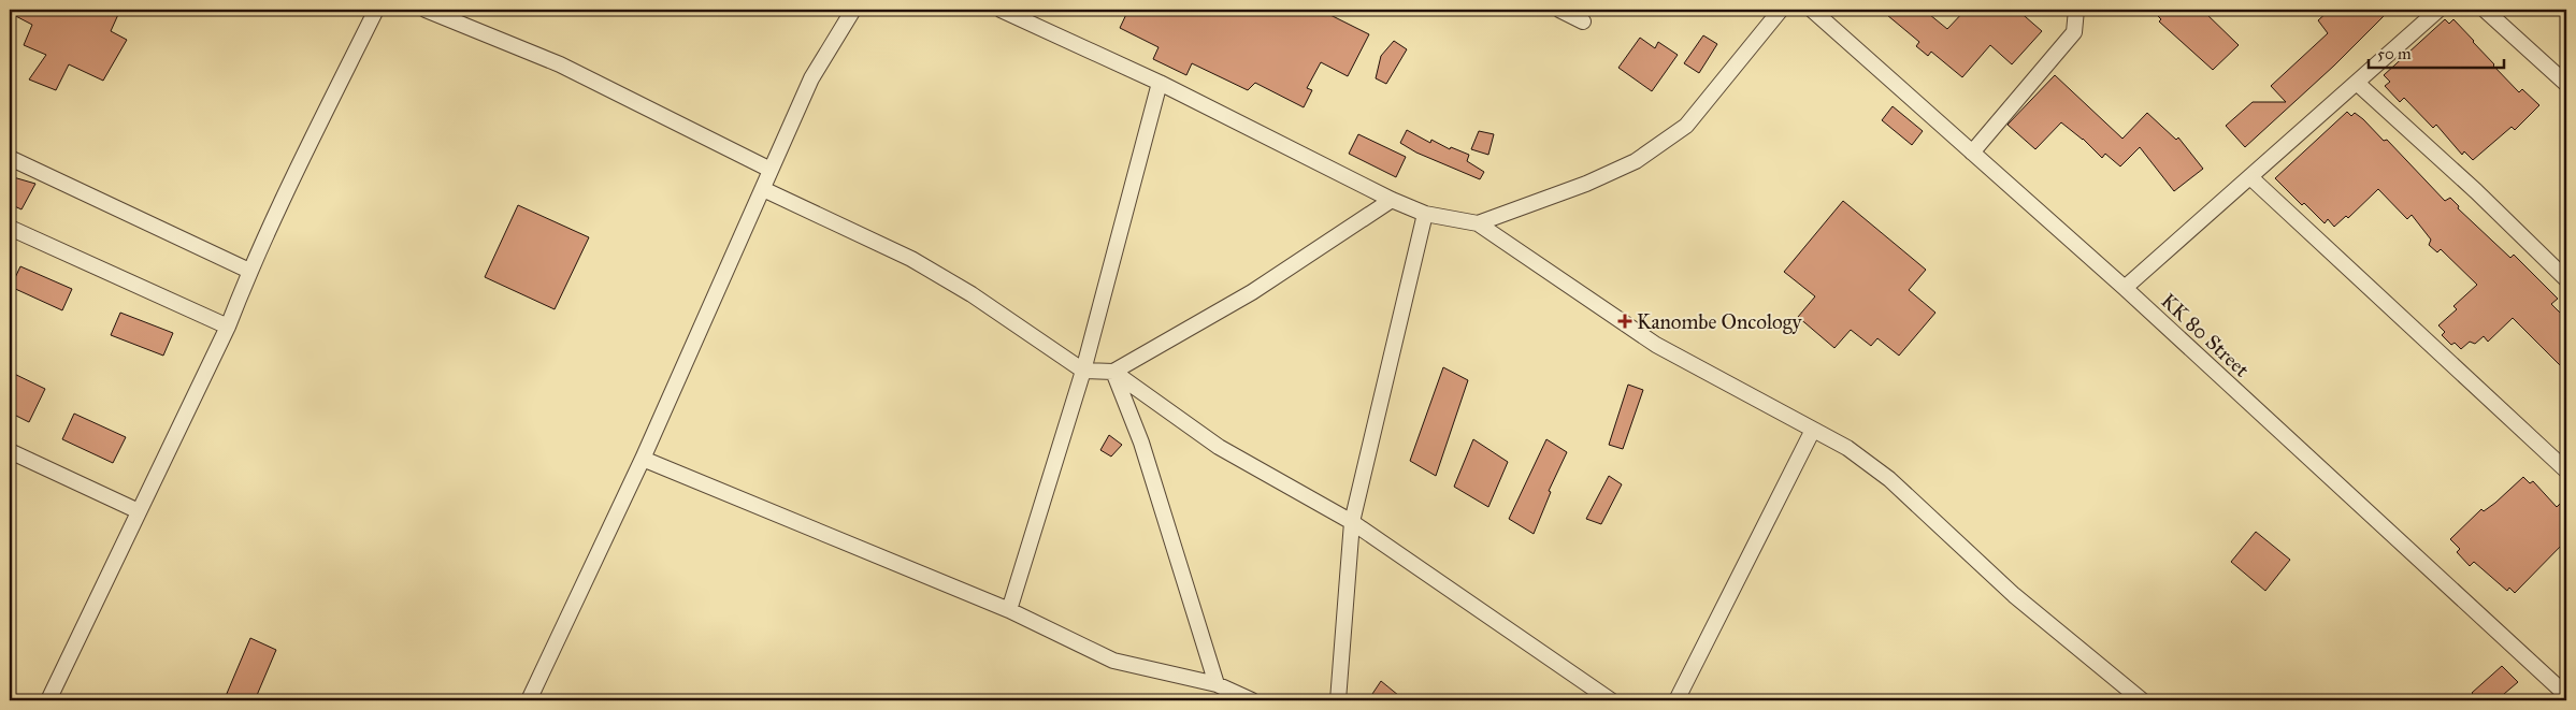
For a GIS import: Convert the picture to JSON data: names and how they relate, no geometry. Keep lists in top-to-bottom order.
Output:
{
  "streets": {
    "street": ["KK 80 Street"]
  },
  "places": {
    "health": ["Kanombe Oncology"]
  },
  "scale_bar": "50 m"
}
